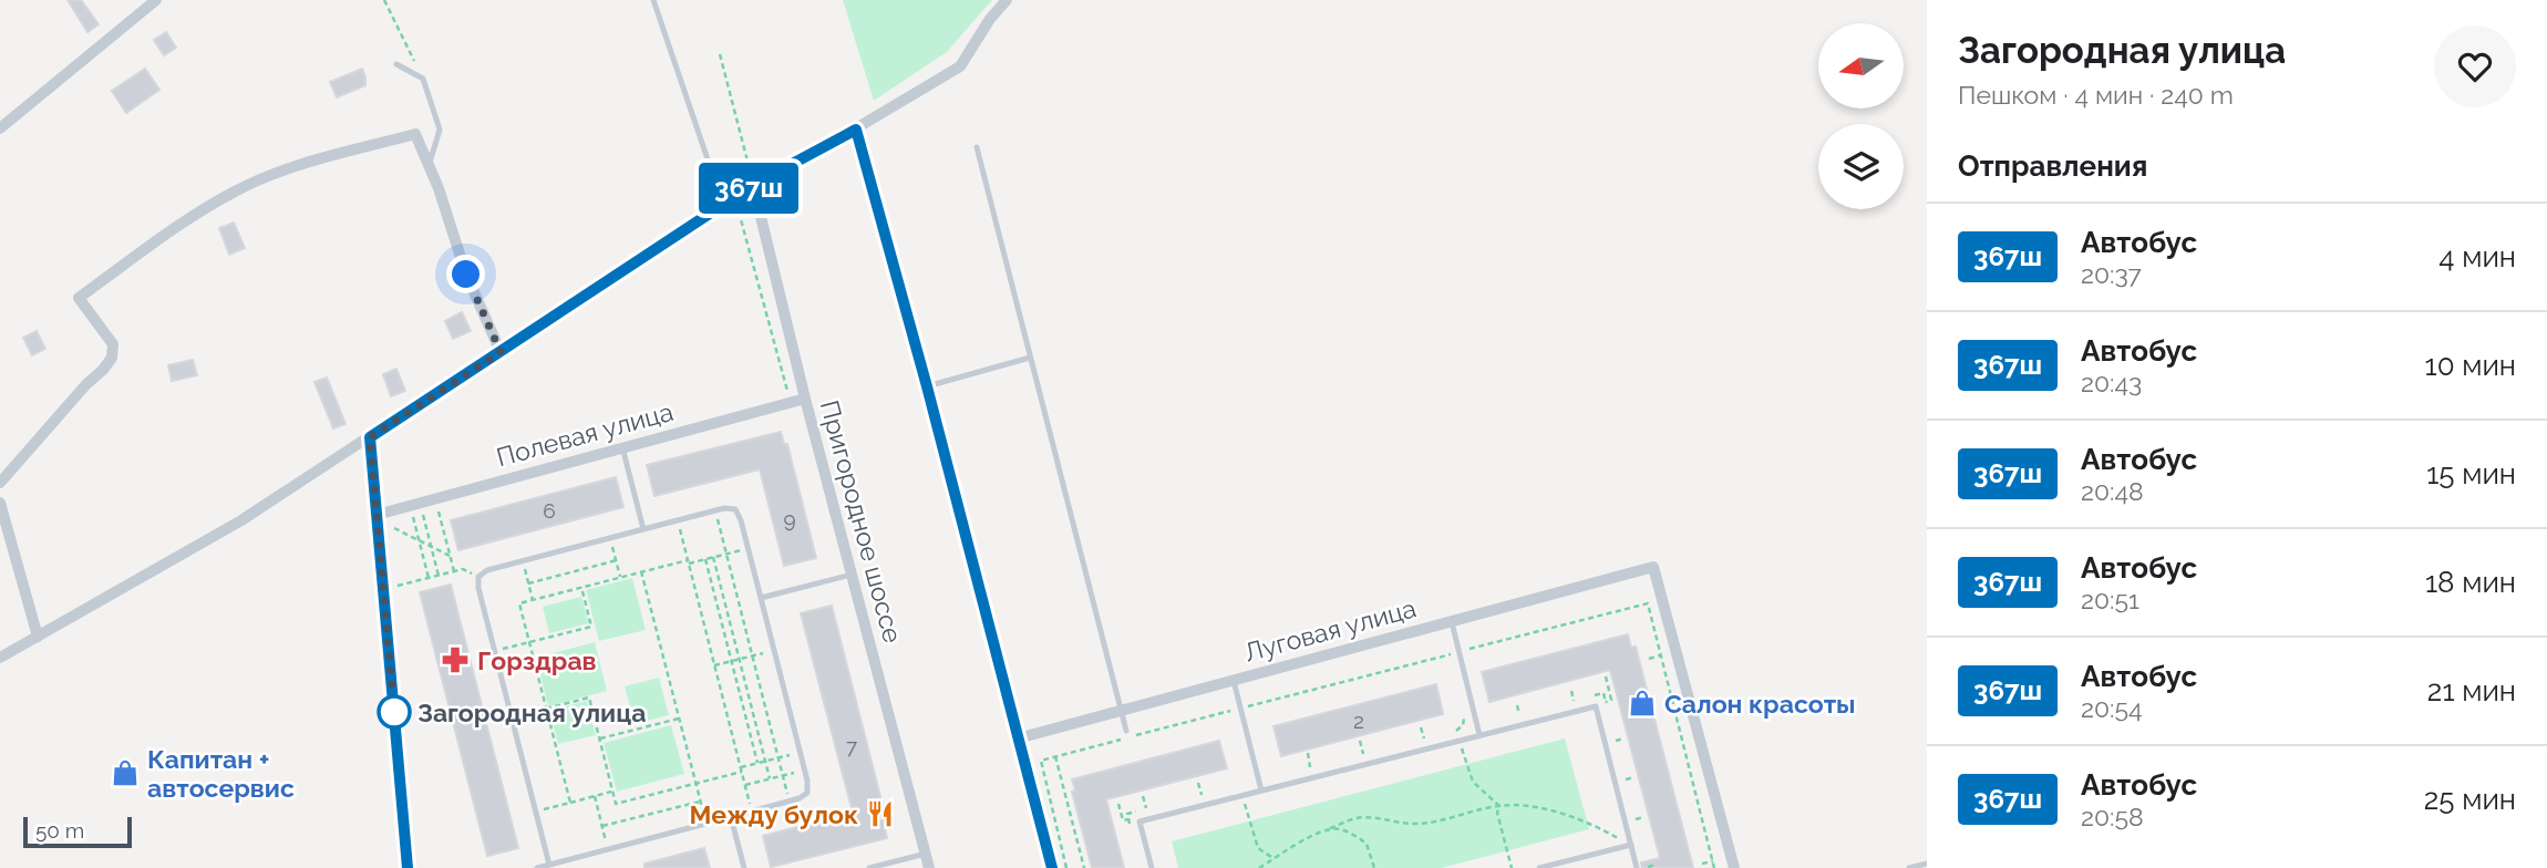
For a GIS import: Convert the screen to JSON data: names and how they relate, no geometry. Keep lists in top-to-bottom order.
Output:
{
  "streets": {
    "street": ["Полевая улица", "Пригородное шоссе", "Луговая улица"]
  },
  "crossings": [
    ["Полевая улица", "Пригородное шоссе"]
  ],
  "places": {
    "pharmacy": ["Горздрав"],
    "shop": ["Салон красоты", "Капитан + автосервис"],
    "other": ["Загородная улица"],
    "restaurant": ["Между булок"]
  },
  "lines": ["bus line 367ш"],
  "house_numbers": [
    "6",
    "9",
    "2",
    "7"
  ],
  "scale_bar": "50 m",
  "north": "left",
  "page": {
    "on_map": "367ш",
    "heading": [
      ["Загородная улица", "Пешком · 4 мин · 240 m"],
      "Отправления"
    ],
    "list": [
      {
        "mark": "367ш",
        "name": "Автобус",
        "note": "20:37",
        "value": "4 мин"
      },
      {
        "mark": "367ш",
        "name": "Автобус",
        "note": "20:43",
        "value": "10 мин"
      },
      {
        "mark": "367ш",
        "name": "Автобус",
        "note": "20:48",
        "value": "15 мин"
      },
      {
        "mark": "367ш",
        "name": "Автобус",
        "note": "20:51",
        "value": "18 мин"
      },
      {
        "mark": "367ш",
        "name": "Автобус",
        "note": "20:54",
        "value": "21 мин"
      },
      {
        "mark": "367ш",
        "name": "Автобус",
        "note": "20:58",
        "value": "25 мин"
      }
    ],
    "scale": "50 m"
  }
}
